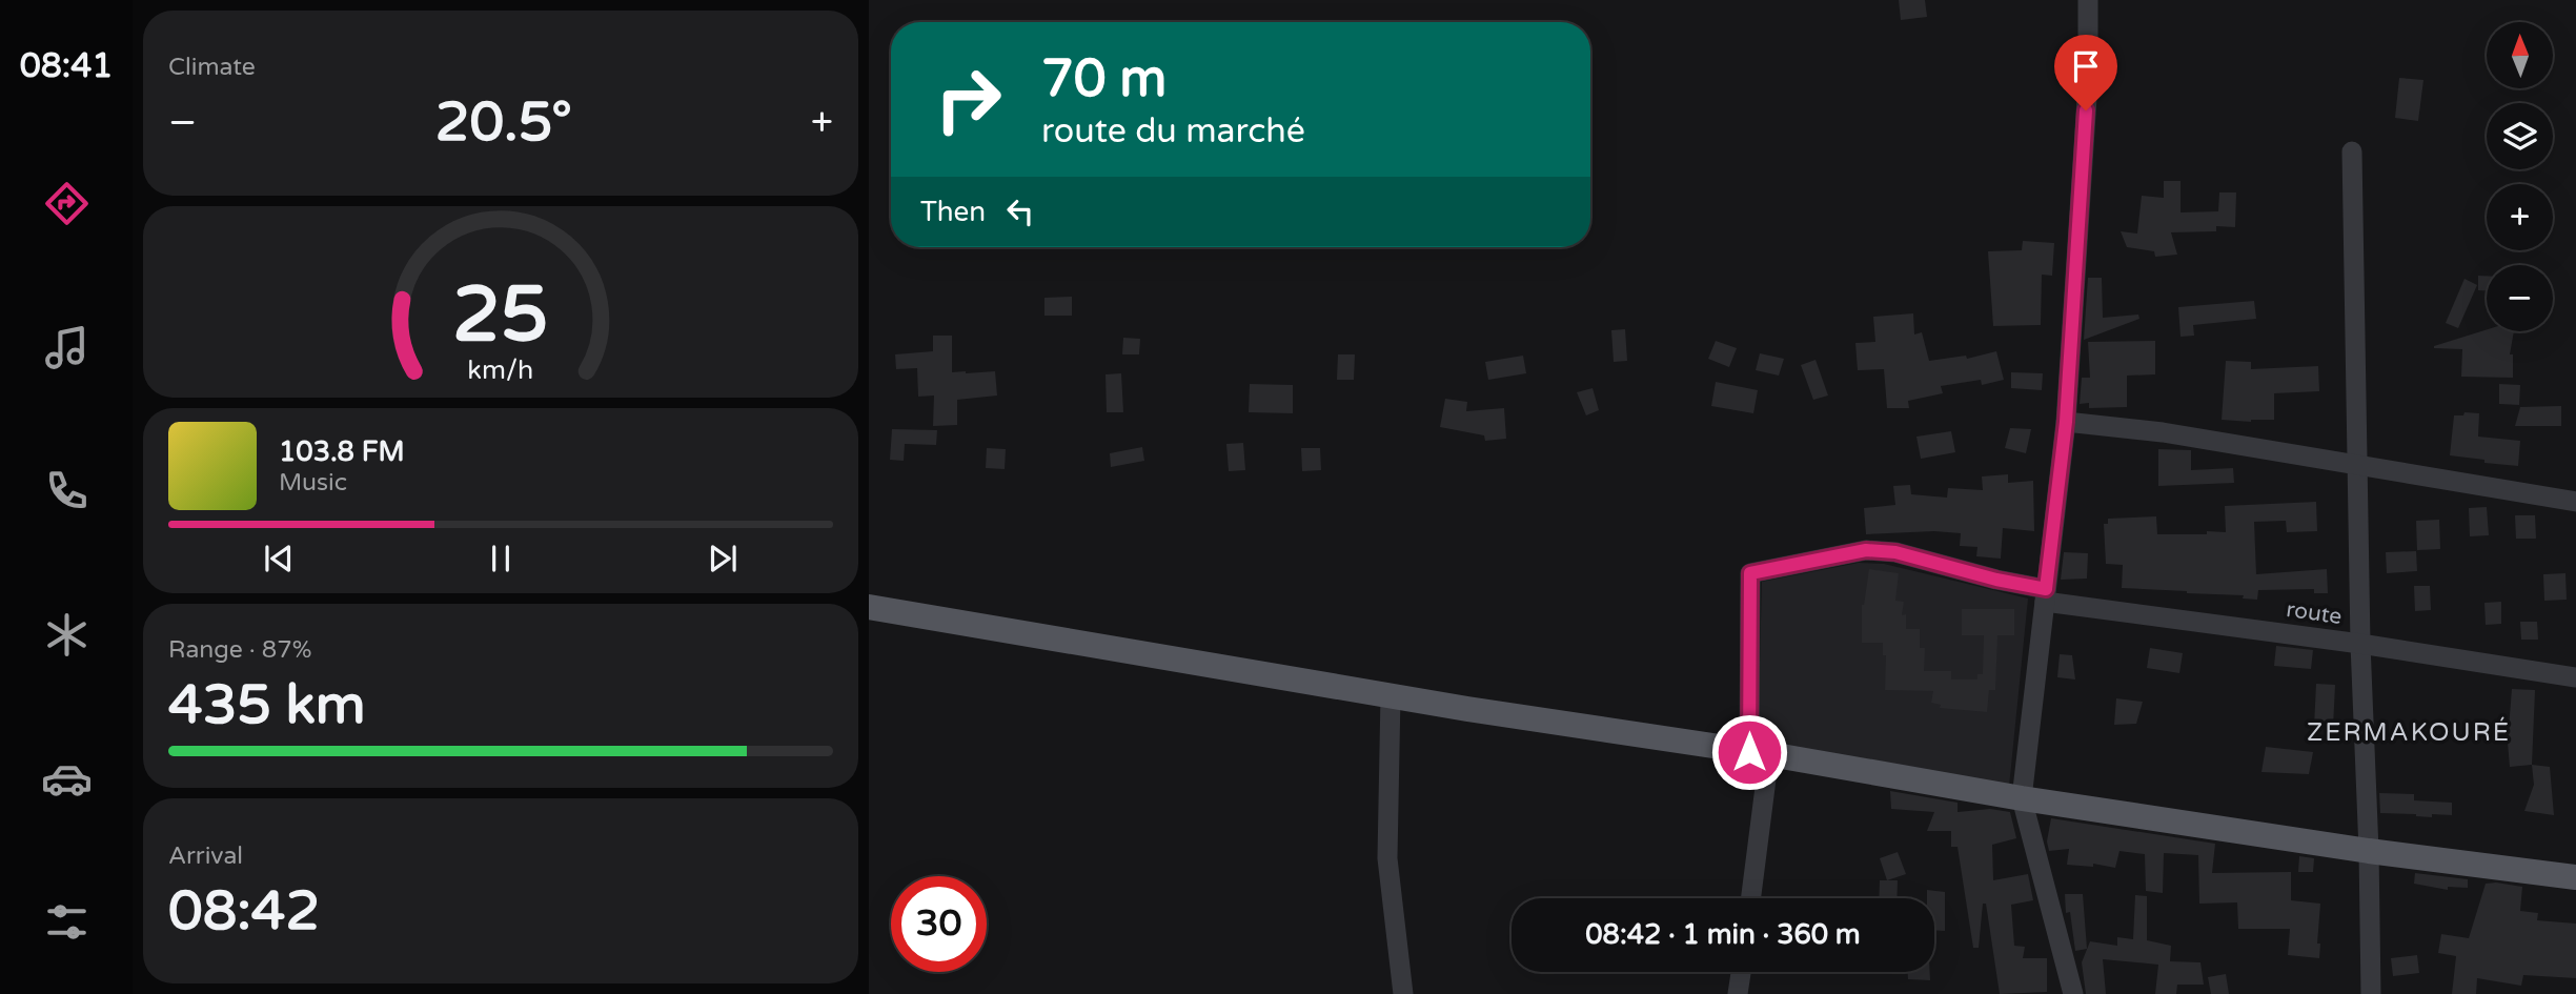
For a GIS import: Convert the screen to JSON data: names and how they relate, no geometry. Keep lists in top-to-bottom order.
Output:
{
  "streets": {
    "street": ["route"]
  },
  "districts": ["ZERMAKOURÉ"],
  "north": "top",
  "page": {
    "tabs": "08:41",
    "tile": [
      "Climate",
      ["Range · 87%", "435 km"],
      ["Arrival", "08:42"]
    ],
    "map_buttons": ["+", "−"],
    "turn": ["70 m", "route du marché"],
    "heat": ["−", "20.5°", "+"],
    "then": "Then",
    "song": ["103.8 FM", "Music"],
    "limit": "30",
    "trip": "08:42 · 1 min · 360 m",
    "gauge": ["25", "km/h"]
  }
}
